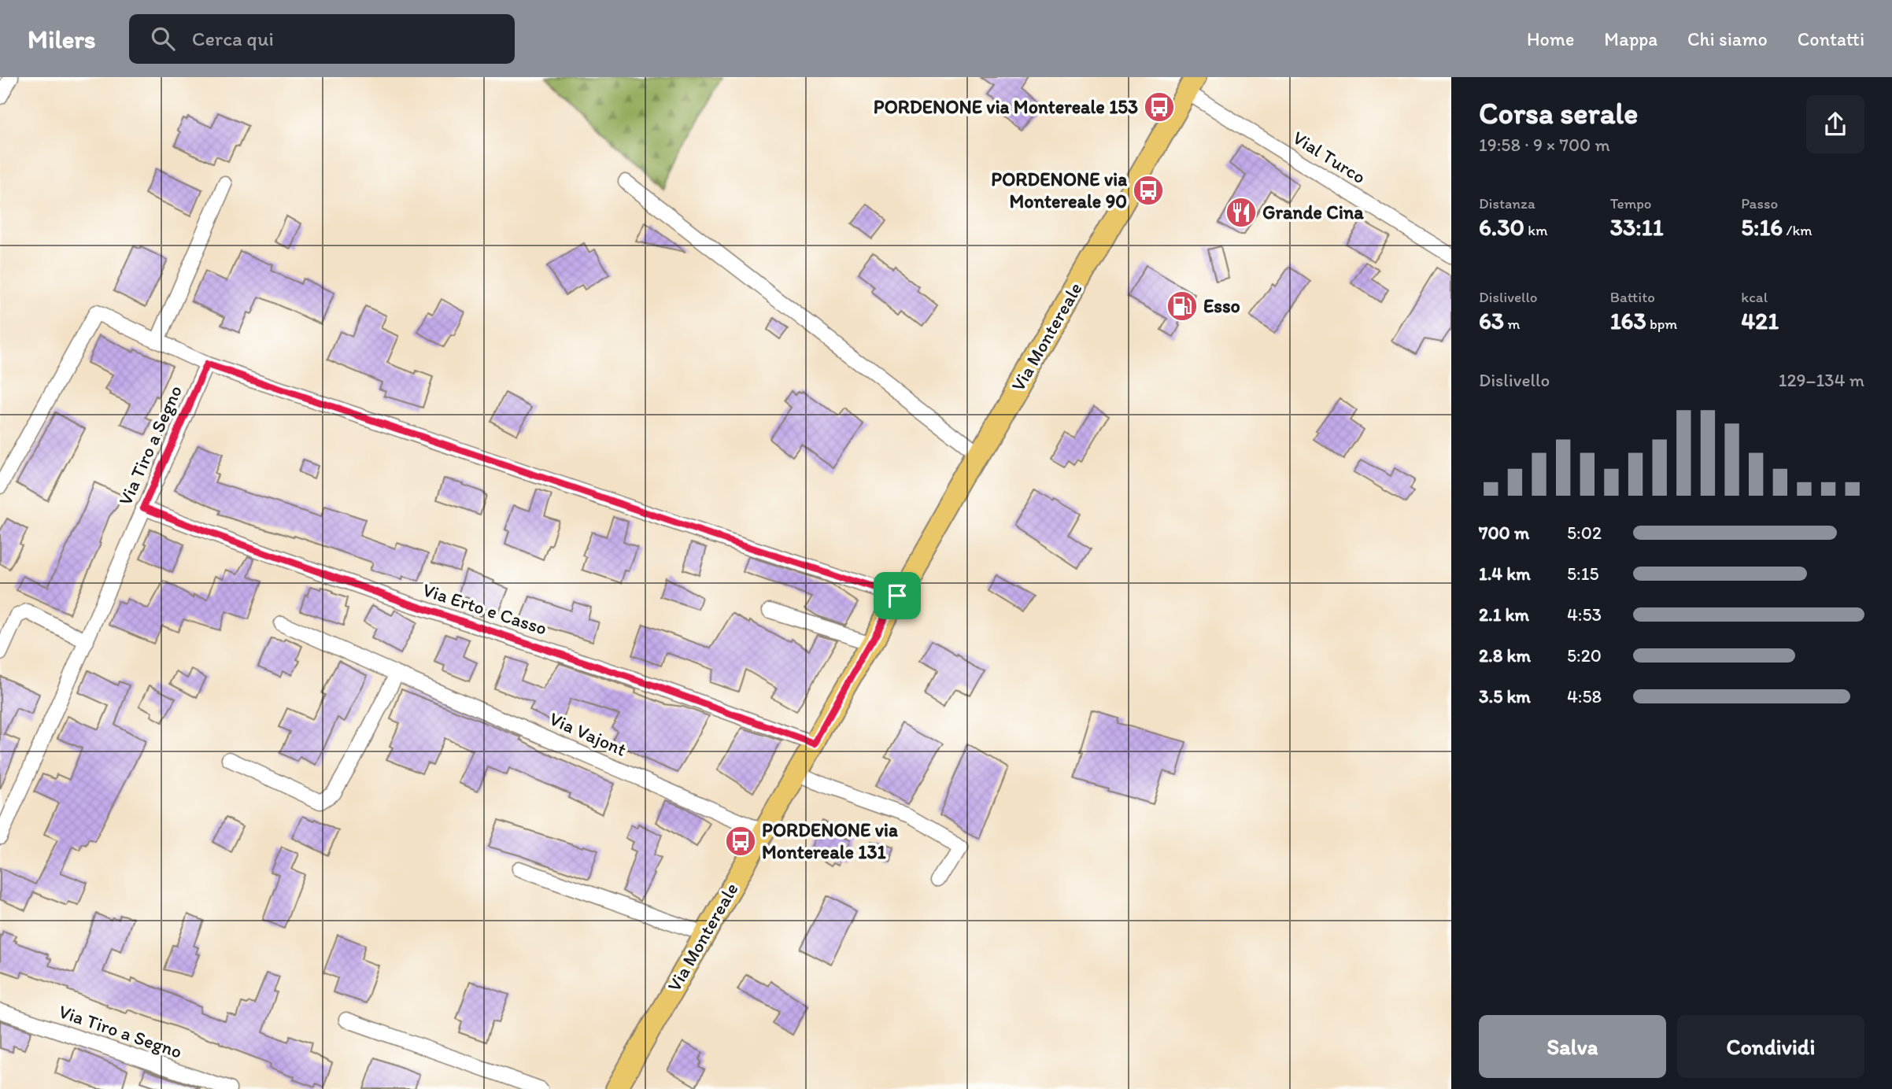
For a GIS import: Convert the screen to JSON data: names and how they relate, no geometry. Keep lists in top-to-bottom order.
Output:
{
  "streets": {
    "main road": ["Via Montereale"],
    "street": [
      "Vial Turco",
      "Via Tiro a Segno",
      "Via Erto e Casso",
      "Via Vajont"
    ]
  },
  "crossings": [
    ["Vial Turco", "Via Montereale"],
    ["Via Montereale", "Via Erto e Casso"],
    ["Via Montereale", "Via Vajont"],
    ["Via Tiro a Segno", "Via Erto e Casso"]
  ],
  "places": {
    "bus stop": ["PORDENONE via Montereale 153", "PORDENONE via Montereale 90", "PORDENONE via Montereale 131"],
    "restaurant": ["Grande Cina"],
    "fuel station": ["Esso"]
  },
  "page": {
    "header": "Milers",
    "search": "Cerca qui",
    "nav": [
      "Home",
      "Mappa",
      "Chi siamo",
      "Contatti"
    ],
    "heading": ["Corsa serale", "19:58 · 9 × 700 m"],
    "stats": [
      ["Distanza", "6.30 km"],
      ["Tempo", "33:11"],
      ["Passo", "5:16 /km"],
      ["Dislivello", "63 m"],
      ["Battito", "163 bpm"],
      ["kcal", "421"]
    ],
    "chart": ["Dislivello", "129–134 m"],
    "list": [
      {
        "name": "700 m",
        "note": "5:02"
      },
      {
        "name": "1.4 km",
        "note": "5:15"
      },
      {
        "name": "2.1 km",
        "note": "4:53"
      },
      {
        "name": "2.8 km",
        "note": "5:20"
      },
      {
        "name": "3.5 km",
        "note": "4:58"
      }
    ],
    "buttons": ["Salva", "Condividi"]
  }
}
